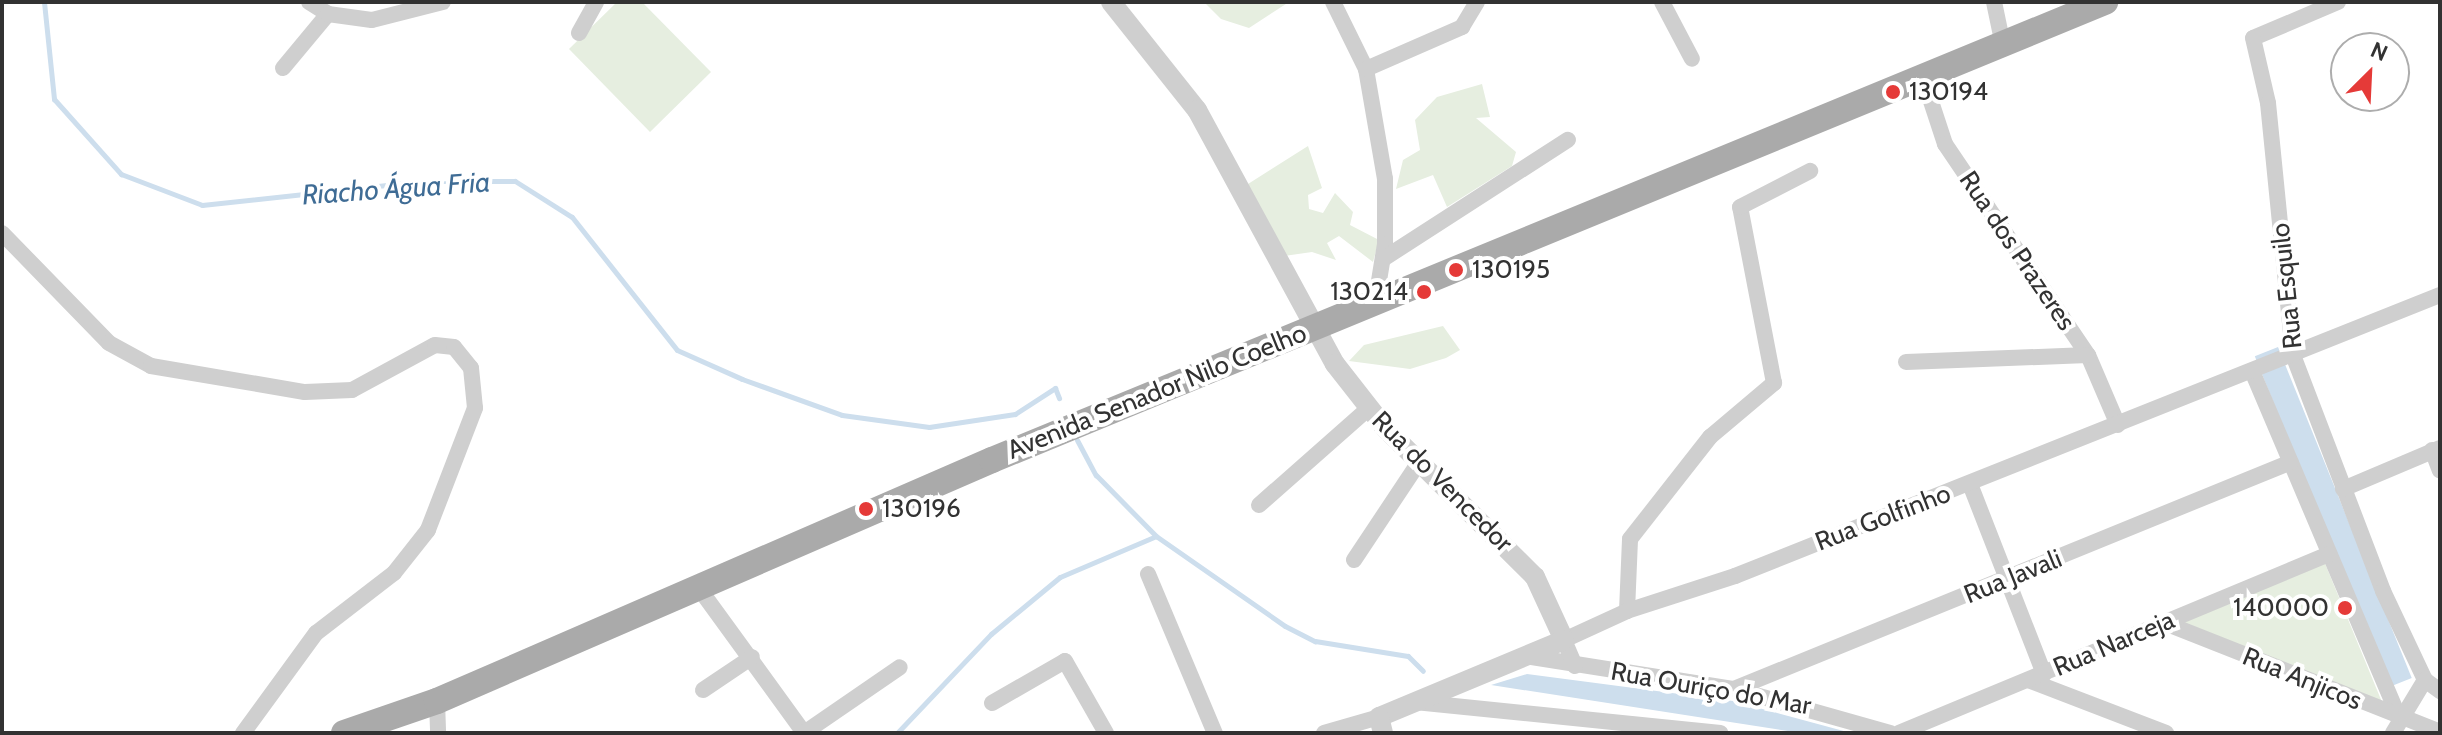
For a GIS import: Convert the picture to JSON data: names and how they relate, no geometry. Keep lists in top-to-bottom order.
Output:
{
  "streets": {
    "main road": ["Avenida Senador Nilo Coelho"],
    "street": [
      "Rua dos Prazeres",
      "Rua Esquilo",
      "Rua do Vencedor",
      "Rua Golfinho",
      "Rua Javali",
      "Rua Narceja",
      "Rua Anjicos",
      "Rua Ouriço do Mar"
    ]
  },
  "crossings": [
    ["Rua dos Prazeres", "Avenida Senador Nilo Coelho"],
    ["Rua dos Prazeres", "Rua Golfinho"],
    ["Rua Esquilo", "Rua Golfinho"],
    ["Rua Esquilo", "Rua Javali"],
    ["Rua Esquilo", "Rua Narceja"],
    ["Rua Esquilo", "Rua Anjicos"],
    ["Avenida Senador Nilo Coelho", "Rua do Vencedor"],
    ["Rua do Vencedor", "Rua Golfinho"],
    ["Rua do Vencedor", "Rua Ouriço do Mar"],
    ["Rua Golfinho", "Rua Ouriço do Mar"],
    ["Rua Javali", "Rua Ouriço do Mar"],
    ["Rua Narceja", "Rua Anjicos"]
  ],
  "water": ["Riacho Água Fria"],
  "places": [
    "130194",
    "130195",
    "130214",
    "130196",
    "140000"
  ],
  "north": "top right"
}
